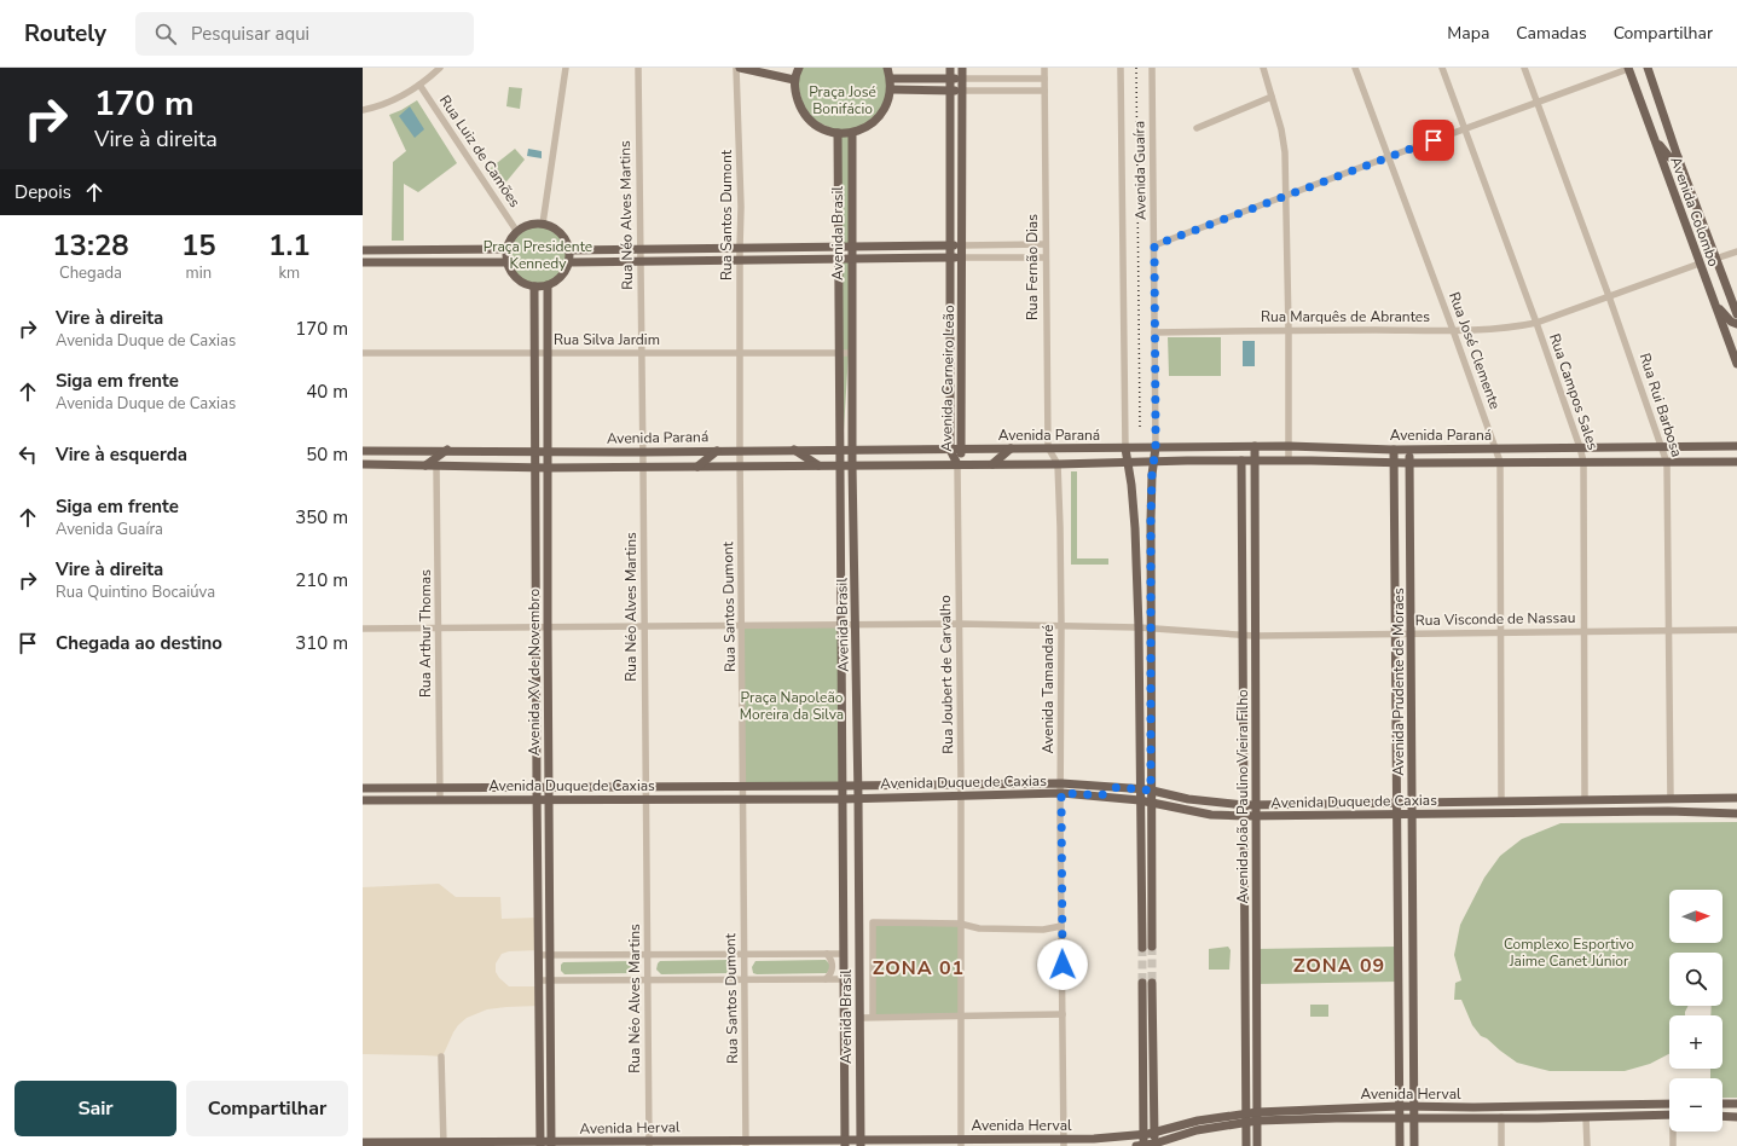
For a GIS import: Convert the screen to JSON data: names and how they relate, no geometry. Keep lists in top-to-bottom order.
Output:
{
  "streets": {
    "main road": [
      "Avenida Colombo",
      "Avenida Brasil",
      "Avenida Carneiro Leão",
      "Avenida Paraná",
      "Avenida XV de Novembro",
      "Avenida Prudente de Moraes",
      "Avenida Duque de Caxias",
      "Avenida João Paulino Vieira Filho",
      "Avenida Herval"
    ],
    "street": [
      "Rua Luiz de Camões",
      "Avenida Guaíra",
      "Rua Néo Alves Martins",
      "Rua Santos Dumont",
      "Rua Fernão Dias",
      "Rua Marquês de Abrantes",
      "Rua Silva Jardim",
      "Rua José Clemente",
      "Rua Campos Sales",
      "Rua Rui Barbosa",
      "Rua Visconde de Nassau",
      "Rua Arthur Thomas",
      "Rua Joubert de Carvalho",
      "Avenida Tamandaré"
    ]
  },
  "crossings": [
    ["Rua Luiz de Camões", "Avenida XV de Novembro"],
    ["Avenida Guaíra", "Rua Marquês de Abrantes"],
    ["Avenida Guaíra", "Avenida Paraná"],
    ["Avenida Colombo", "Rua Marquês de Abrantes"],
    ["Rua Néo Alves Martins", "Rua Silva Jardim"],
    ["Rua Néo Alves Martins", "Avenida Paraná"],
    ["Rua Néo Alves Martins", "Rua Visconde de Nassau"],
    ["Rua Néo Alves Martins", "Avenida Duque de Caxias"],
    ["Rua Néo Alves Martins", "Avenida Herval"],
    ["Rua Santos Dumont", "Rua Silva Jardim"],
    ["Rua Santos Dumont", "Avenida Paraná"],
    ["Rua Santos Dumont", "Rua Visconde de Nassau"],
    ["Rua Santos Dumont", "Avenida Duque de Caxias"],
    ["Rua Santos Dumont", "Avenida Herval"],
    ["Avenida Brasil", "Rua Silva Jardim"],
    ["Avenida Brasil", "Avenida Paraná"],
    ["Avenida Brasil", "Rua Visconde de Nassau"],
    ["Avenida Brasil", "Avenida Duque de Caxias"],
    ["Avenida Brasil", "Avenida Herval"],
    ["Rua Fernão Dias", "Avenida Paraná"],
    ["Rua Marquês de Abrantes", "Rua José Clemente"],
    ["Rua Marquês de Abrantes", "Rua Campos Sales"],
    ["Rua Marquês de Abrantes", "Rua Rui Barbosa"],
    ["Rua Silva Jardim", "Avenida XV de Novembro"],
    ["Rua José Clemente", "Avenida Paraná"],
    ["Rua José Clemente", "Rua Visconde de Nassau"],
    ["Rua José Clemente", "Avenida Duque de Caxias"],
    ["Avenida Carneiro Leão", "Avenida Paraná"],
    ["Avenida Carneiro Leão", "Rua Joubert de Carvalho"],
    ["Rua Campos Sales", "Avenida Paraná"],
    ["Rua Campos Sales", "Rua Visconde de Nassau"],
    ["Rua Campos Sales", "Avenida Duque de Caxias"],
    ["Rua Rui Barbosa", "Avenida Paraná"],
    ["Rua Rui Barbosa", "Rua Visconde de Nassau"],
    ["Rua Rui Barbosa", "Avenida Duque de Caxias"],
    ["Avenida Paraná", "Rua Arthur Thomas"],
    ["Avenida Paraná", "Avenida XV de Novembro"],
    ["Avenida Paraná", "Rua Joubert de Carvalho"],
    ["Avenida Paraná", "Avenida Prudente de Moraes"],
    ["Avenida Paraná", "Avenida Tamandaré"],
    ["Avenida Paraná", "Avenida João Paulino Vieira Filho"],
    ["Rua Visconde de Nassau", "Rua Arthur Thomas"],
    ["Rua Visconde de Nassau", "Avenida XV de Novembro"],
    ["Rua Visconde de Nassau", "Rua Joubert de Carvalho"],
    ["Rua Visconde de Nassau", "Avenida Prudente de Moraes"],
    ["Rua Visconde de Nassau", "Avenida Tamandaré"],
    ["Rua Visconde de Nassau", "Avenida João Paulino Vieira Filho"],
    ["Rua Arthur Thomas", "Avenida Duque de Caxias"],
    ["Avenida XV de Novembro", "Avenida Duque de Caxias"],
    ["Avenida XV de Novembro", "Avenida Herval"],
    ["Rua Joubert de Carvalho", "Avenida Duque de Caxias"],
    ["Rua Joubert de Carvalho", "Avenida Herval"],
    ["Avenida Prudente de Moraes", "Avenida Duque de Caxias"],
    ["Avenida Prudente de Moraes", "Avenida Herval"],
    ["Avenida Tamandaré", "Avenida Duque de Caxias"],
    ["Avenida Tamandaré", "Avenida Herval"],
    ["Avenida Duque de Caxias", "Avenida João Paulino Vieira Filho"],
    ["Avenida João Paulino Vieira Filho", "Avenida Herval"]
  ],
  "districts": ["ZONA 09", "ZONA 01"],
  "parks": [
    "Praça José Bonifácio",
    "Praça Presidente Kennedy",
    "Praça Napoleão Moreira da Silva",
    "Complexo Esportivo Jaime Canet Júnior"
  ],
  "north": "right",
  "page": {
    "header": "Routely",
    "search": "Pesquisar aqui",
    "nav": ["Mapa", "Camadas", "Compartilhar"],
    "turn": ["170 m", "Vire à direita"],
    "then": "Depois",
    "eta": [
      "13:28",
      "Chegada",
      "15",
      "min",
      "1.1",
      "km"
    ],
    "list": [
      {
        "name": "Vire à direita",
        "note": "Avenida Duque de Caxias",
        "value": "170 m"
      },
      {
        "name": "Siga em frente",
        "note": "Avenida Duque de Caxias",
        "value": "40 m"
      },
      {
        "name": "Vire à esquerda",
        "value": "50 m"
      },
      {
        "name": "Siga em frente",
        "note": "Avenida Guaíra",
        "value": "350 m"
      },
      {
        "name": "Vire à direita",
        "note": "Rua Quintino Bocaiúva",
        "value": "210 m"
      },
      {
        "name": "Chegada ao destino",
        "value": "310 m"
      }
    ],
    "map_buttons": ["+", "−"],
    "buttons": ["Sair", "Compartilhar"]
  }
}
